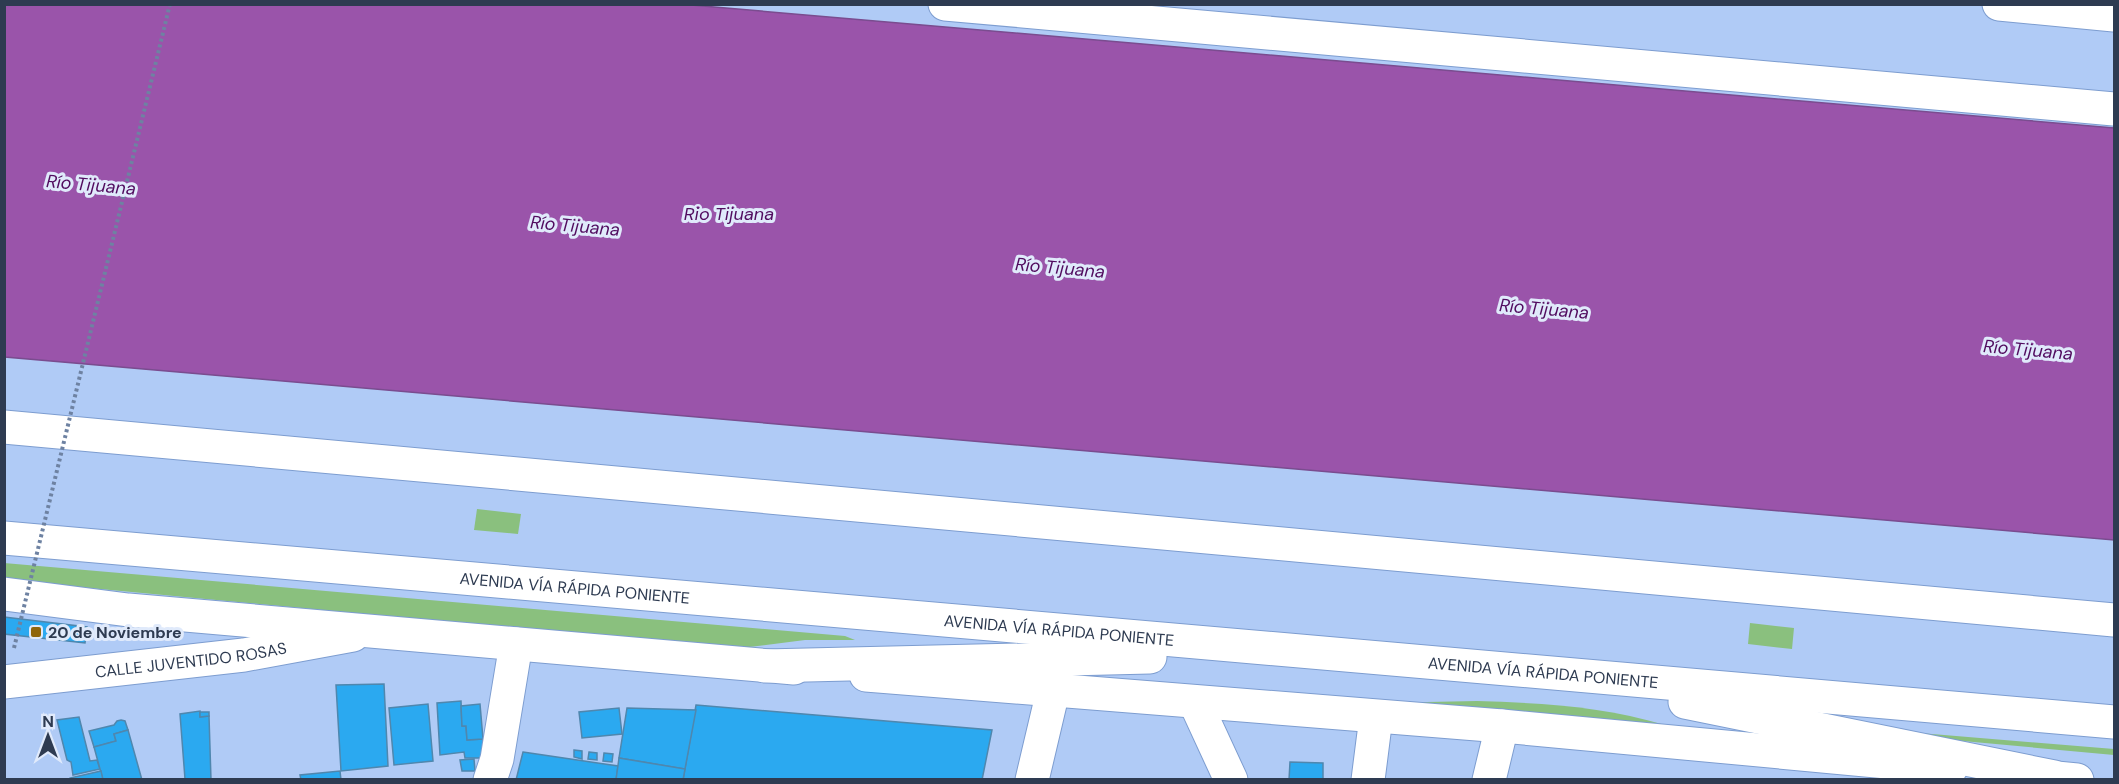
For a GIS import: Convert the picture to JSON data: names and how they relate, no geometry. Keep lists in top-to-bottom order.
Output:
{
  "streets": {
    "main road": ["AVENIDA VÍA RÁPIDA PONIENTE", "CALLE JUVENTIDO ROSAS"]
  },
  "water": ["Río Tijuana", "Rio Tijuana"],
  "places": {
    "transit": ["20 de Noviembre"]
  },
  "north": "top"
}
